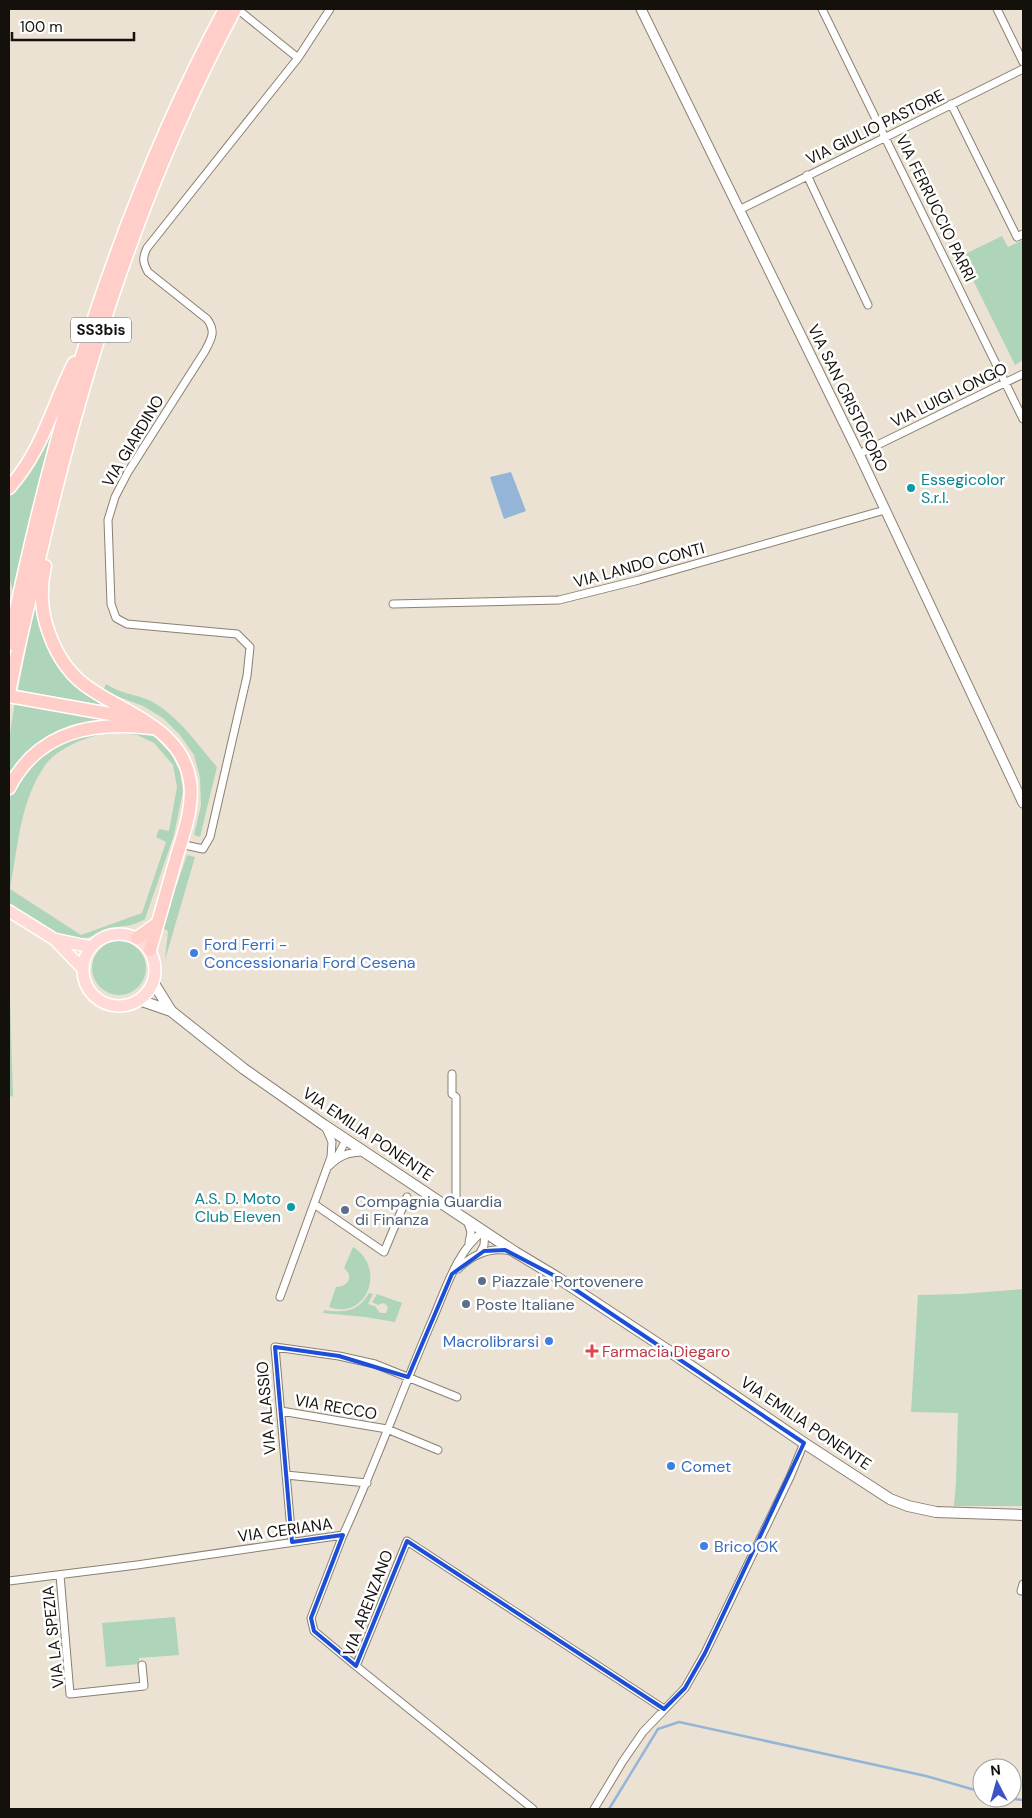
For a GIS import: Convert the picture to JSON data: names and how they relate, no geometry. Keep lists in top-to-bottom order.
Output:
{
  "streets": {
    "highway": ["SS3bis"],
    "main road": ["VIA EMILIA PONENTE"],
    "street": [
      "VIA GIULIO PASTORE",
      "VIA FERRUCCIO PARRI",
      "VIA LUIGI LONGO",
      "VIA SAN CRISTOFORO",
      "VIA GIARDINO",
      "VIA LANDO CONTI",
      "VIA RECCO",
      "VIA ALASSIO",
      "VIA CERIANA",
      "VIA ARENZANO",
      "VIA LA SPEZIA"
    ]
  },
  "crossings": [
    ["VIA GIULIO PASTORE", "VIA FERRUCCIO PARRI"],
    ["VIA GIULIO PASTORE", "VIA SAN CRISTOFORO"],
    ["VIA FERRUCCIO PARRI", "VIA LUIGI LONGO"],
    ["VIA LUIGI LONGO", "VIA SAN CRISTOFORO"],
    ["VIA SAN CRISTOFORO", "VIA LANDO CONTI"],
    ["VIA EMILIA PONENTE", "VIA CERIANA"],
    ["VIA RECCO", "VIA ALASSIO"],
    ["VIA RECCO", "VIA CERIANA"],
    ["VIA ALASSIO", "VIA CERIANA"],
    ["VIA CERIANA", "VIA LA SPEZIA"]
  ],
  "places": {
    "other": [
      "Essegicolor S.r.l.",
      "Ford Ferri - Concessionaria Ford Cesena",
      "A.S. D. Moto Club Eleven",
      "Compagnia Guardia di Finanza",
      "Piazzale Portovenere",
      "Poste Italiane",
      "Macrolibrarsi",
      "Comet",
      "Brico OK"
    ],
    "health": ["Farmacia Diegaro"]
  },
  "scale_bar": "100 m",
  "north": "top"
}
